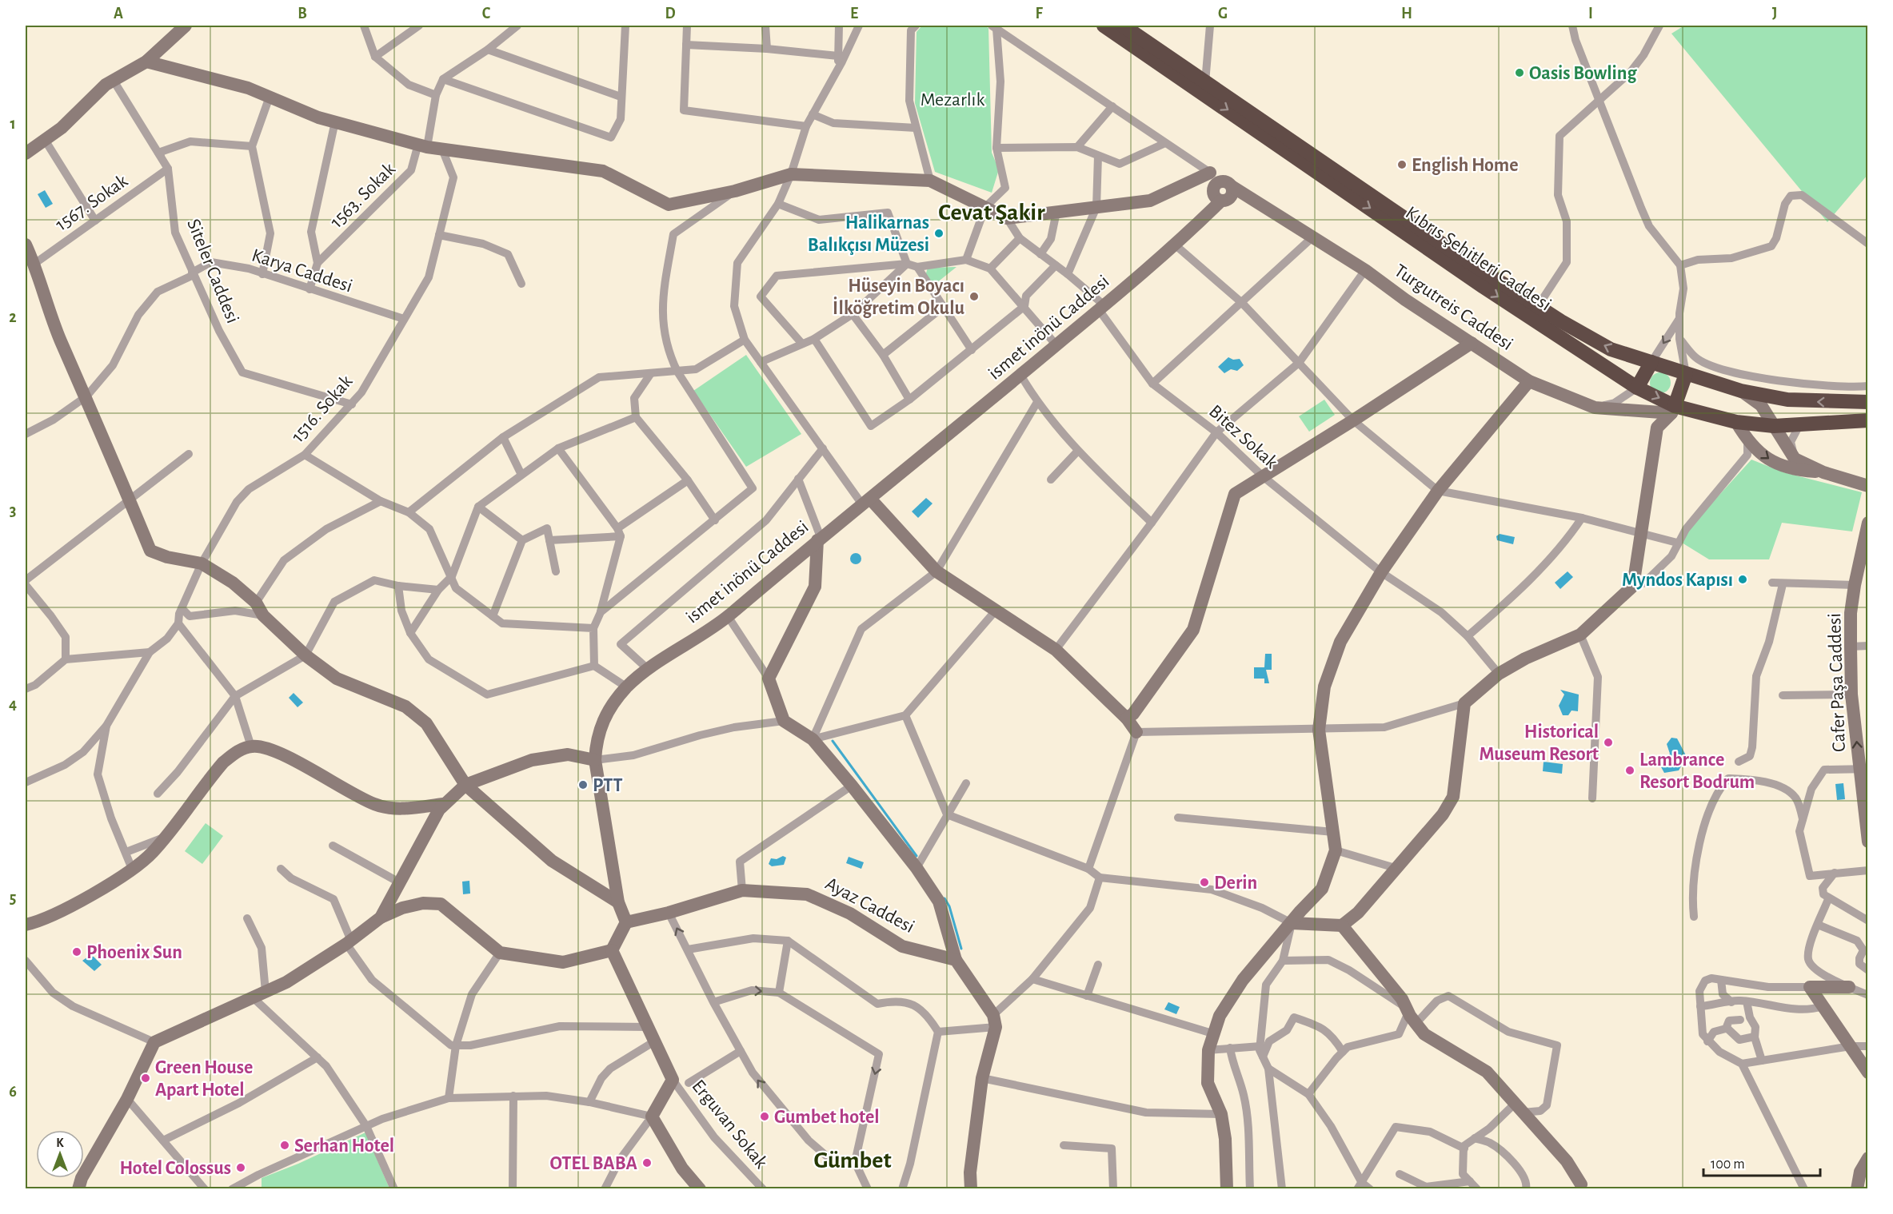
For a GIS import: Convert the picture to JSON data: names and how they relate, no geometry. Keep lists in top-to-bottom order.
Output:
{
  "streets": {
    "highway": ["Kıbrıs Şehitleri Caddesi"],
    "street": [
      "1563. Sokak",
      "1567. Sokak",
      "Karya Caddesi",
      "Siteler Caddesi",
      "Turgutreis Caddesi",
      "ismet inönü Caddesi",
      "1516. Sokak",
      "Bitez Sokak",
      "Cafer Paşa Caddesi",
      "Ayaz Caddesi",
      "Erguvan Sokak"
    ]
  },
  "crossings": [
    ["1567. Sokak", "Siteler Caddesi"],
    ["Kıbrıs Şehitleri Caddesi", "Turgutreis Caddesi"],
    ["Karya Caddesi", "Siteler Caddesi"],
    ["Karya Caddesi", "1516. Sokak"],
    ["Siteler Caddesi", "1516. Sokak"],
    ["Turgutreis Caddesi", "ismet inönü Caddesi"],
    ["ismet inönü Caddesi", "Bitez Sokak"],
    ["ismet inönü Caddesi", "Ayaz Caddesi"]
  ],
  "districts": ["Cevat Şakir", "Gümbet"],
  "parks": ["Mezarlık"],
  "places": [
    "Oasis Bowling",
    "English Home",
    "Halikarnas Balıkçısı Müzesi",
    "Hüseyin Boyacı İlköğretim Okulu",
    "Myndos Kapısı",
    "Historical Museum Resort",
    "Lambrance Resort Bodrum",
    "PTT",
    "Derin",
    "Phoenix Sun",
    "Green House Apart Hotel",
    "Gumbet hotel",
    "Serhan Hotel",
    "OTEL BABA",
    "Hotel Colossus"
  ],
  "scale_bar": "100 m",
  "north": "top",
  "grid": {
    "columns": [
      "A",
      "B",
      "C",
      "D",
      "E",
      "F",
      "G",
      "H",
      "I",
      "J"
    ],
    "rows": [
      "1",
      "2",
      "3",
      "4",
      "5",
      "6"
    ]
  }
}
